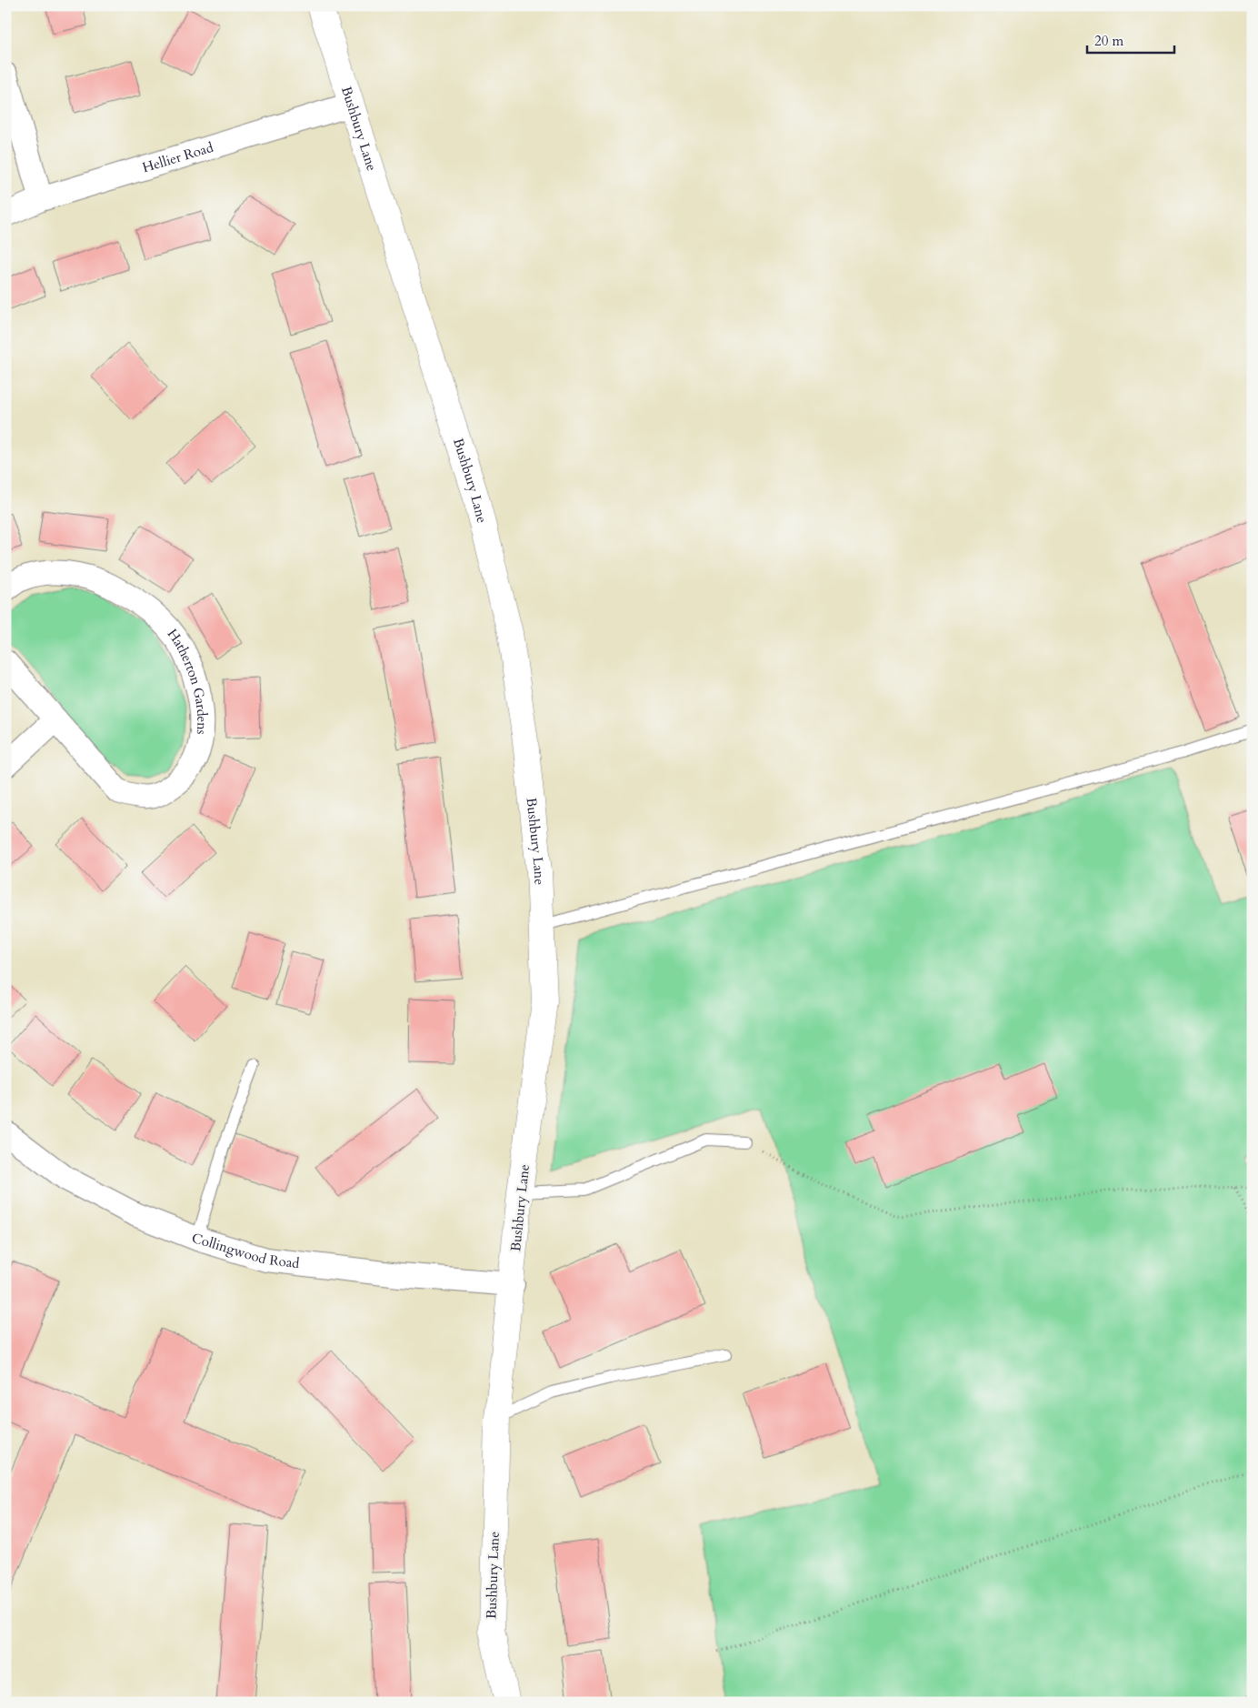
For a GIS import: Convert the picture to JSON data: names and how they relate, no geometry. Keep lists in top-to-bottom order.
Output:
{
  "streets": {
    "street": [
      "Bushbury Lane",
      "Hellier Road",
      "Hatherton Gardens",
      "Collingwood Road"
    ]
  },
  "crossings": [
    ["Bushbury Lane", "Hellier Road"],
    ["Bushbury Lane", "Collingwood Road"]
  ],
  "scale_bar": "20 m"
}
